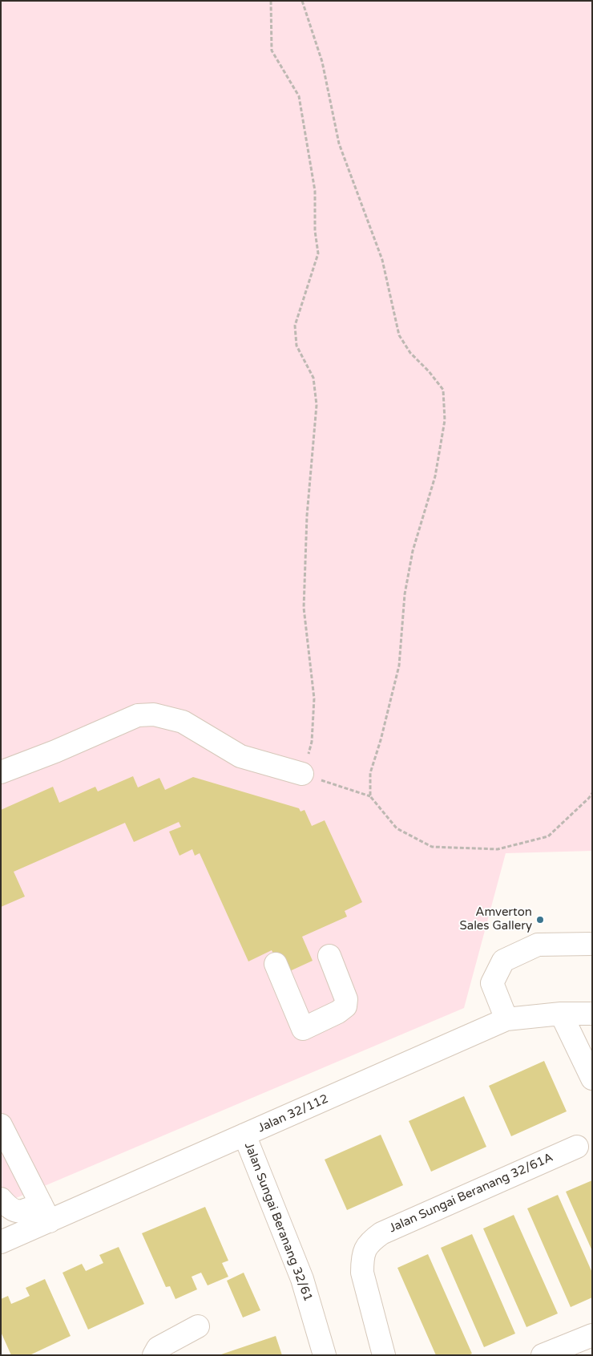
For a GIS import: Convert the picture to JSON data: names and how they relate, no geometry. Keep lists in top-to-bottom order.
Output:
{
  "streets": {
    "street": ["Jalan 32/112", "Jalan Sungai Beranang 32/61A", "Jalan Sungai Beranang 32/61"]
  },
  "crossings": [
    ["Jalan 32/112", "Jalan Sungai Beranang 32/61"]
  ],
  "places": ["Amverton Sales Gallery"]
}
